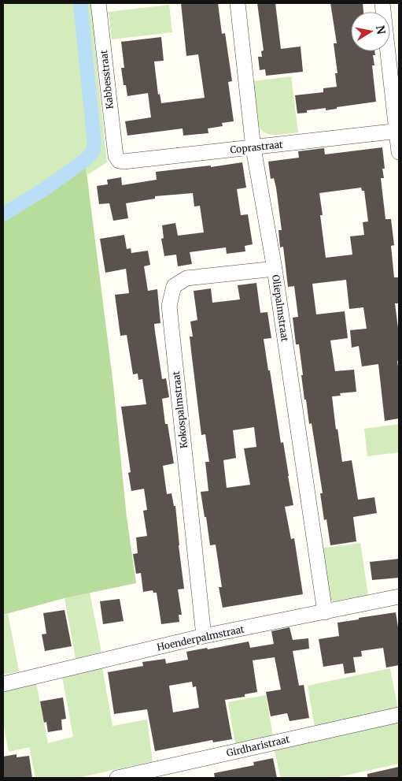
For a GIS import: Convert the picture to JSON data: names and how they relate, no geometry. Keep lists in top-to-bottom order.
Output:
{
  "streets": {
    "street": [
      "Kabbesstraat",
      "Coprastraat",
      "Oliepalmstraat",
      "Kokospalmstraat",
      "Hoenderpalmstraat",
      "Girdharistraat"
    ]
  },
  "crossings": [
    ["Kabbesstraat", "Coprastraat"],
    ["Coprastraat", "Oliepalmstraat"],
    ["Oliepalmstraat", "Kokospalmstraat"],
    ["Oliepalmstraat", "Hoenderpalmstraat"],
    ["Kokospalmstraat", "Hoenderpalmstraat"]
  ],
  "north": "right"
}
